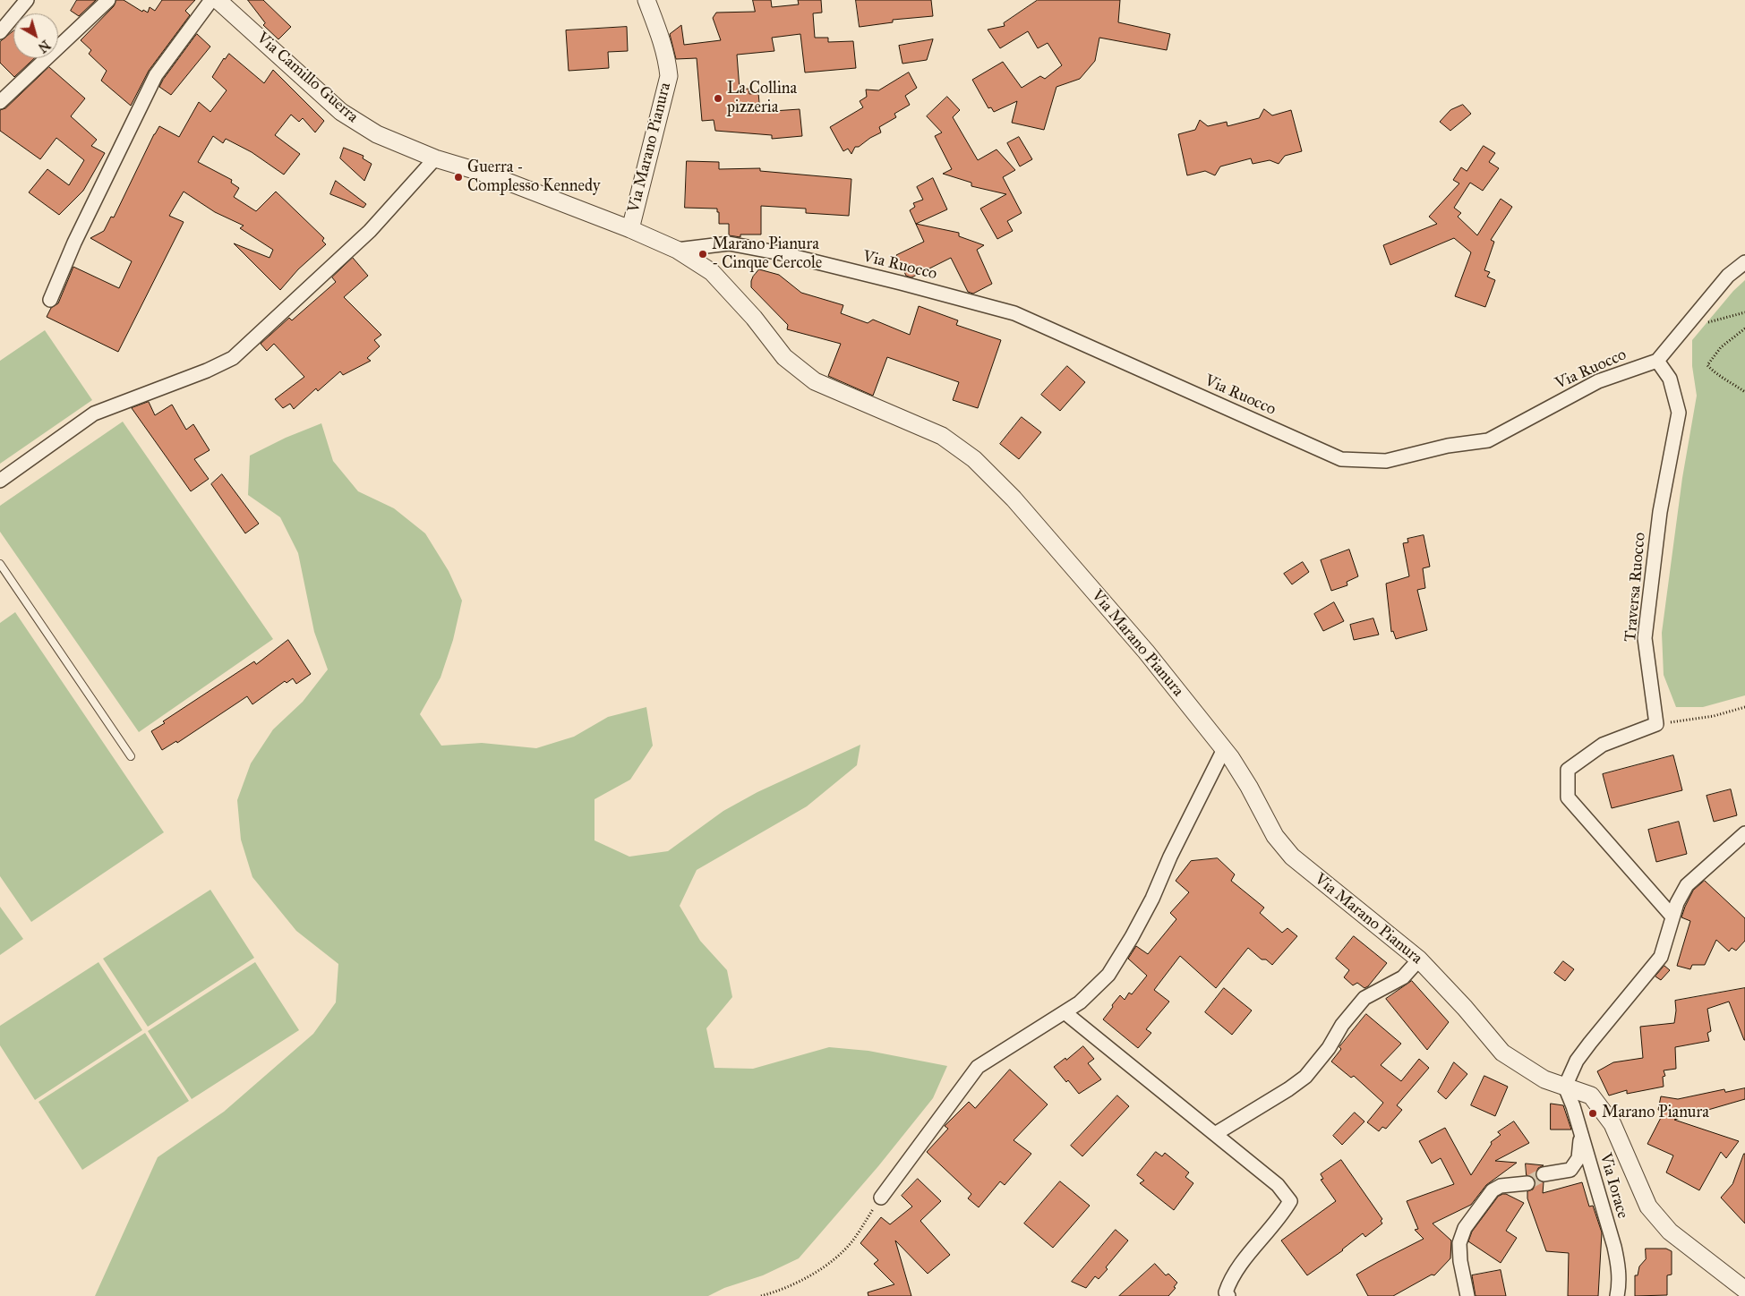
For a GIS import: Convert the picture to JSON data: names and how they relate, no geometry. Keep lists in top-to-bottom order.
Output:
{
  "streets": {
    "street": [
      "Via Camillo Guerra",
      "Via Marano Pianura",
      "Via Ruocco",
      "Traversa Ruocco",
      "Via Iorace"
    ]
  },
  "crossings": [
    ["Via Camillo Guerra", "Via Marano Pianura"],
    ["Via Marano Pianura", "Via Ruocco"],
    ["Via Marano Pianura", "Via Iorace"],
    ["Via Ruocco", "Traversa Ruocco"]
  ],
  "places": [
    "La Collina pizzeria",
    "Guerra - Complesso Kennedy",
    "Marano Pianura - Cinque Cercole",
    "Marano Pianura"
  ],
  "north": "bottom right"
}
